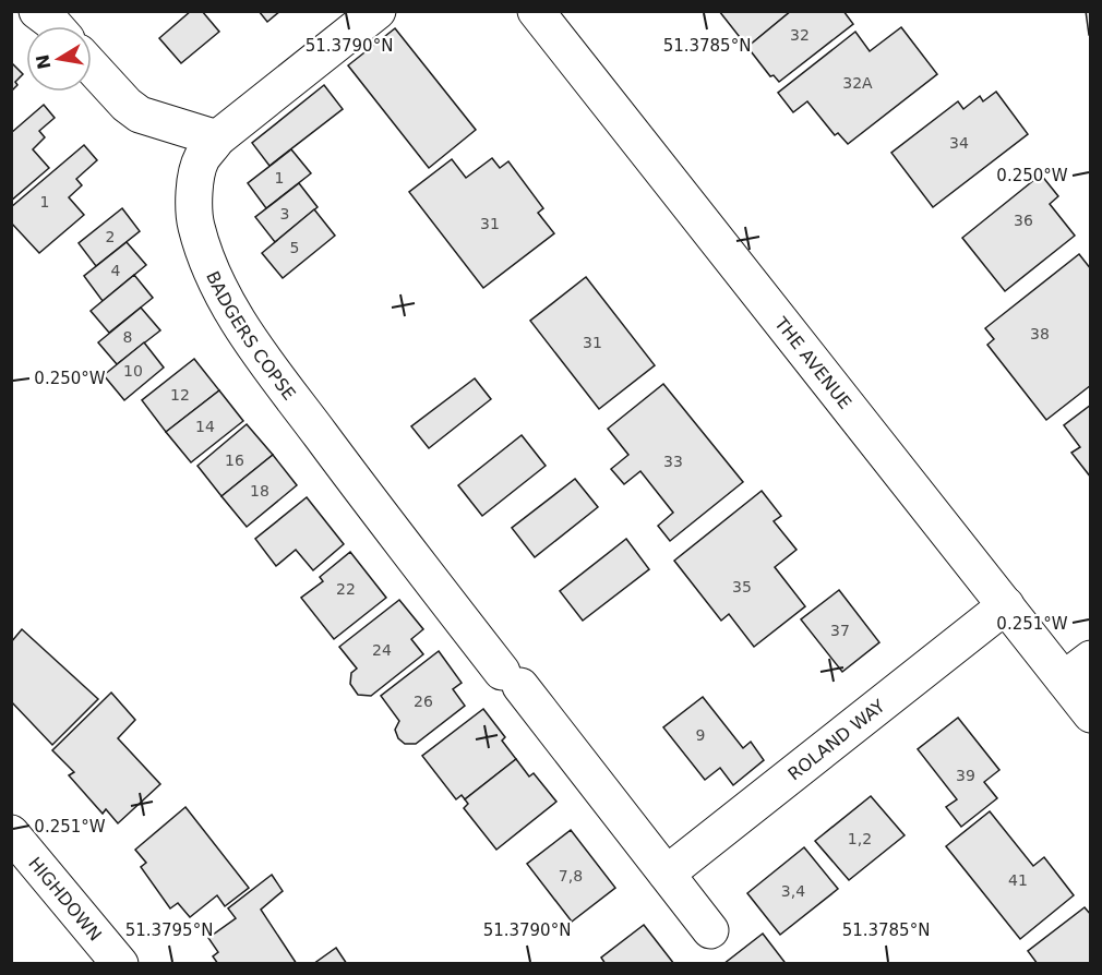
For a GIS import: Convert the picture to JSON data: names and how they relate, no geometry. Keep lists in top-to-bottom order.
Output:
{
  "streets": {
    "street": [
      "BADGERS COPSE",
      "THE AVENUE",
      "ROLAND WAY",
      "HIGHDOWN"
    ]
  },
  "crossings": [
    ["BADGERS COPSE", "ROLAND WAY"],
    ["THE AVENUE", "ROLAND WAY"]
  ],
  "house_numbers": [
    "32",
    "32A",
    "34",
    "1",
    "1",
    "3",
    "36",
    "31",
    "2",
    "5",
    "4",
    "38",
    "8",
    "31",
    "10",
    "12",
    "14",
    "16",
    "33",
    "18",
    "35",
    "22",
    "37",
    "24",
    "26",
    "9",
    "39",
    "1,2",
    "7,8",
    "41",
    "3,4"
  ],
  "north": "left",
  "coordinates": [
    "51.3790°N",
    "51.3785°N",
    "0.250°W",
    "0.251°W",
    "51.3795°N"
  ]
}
